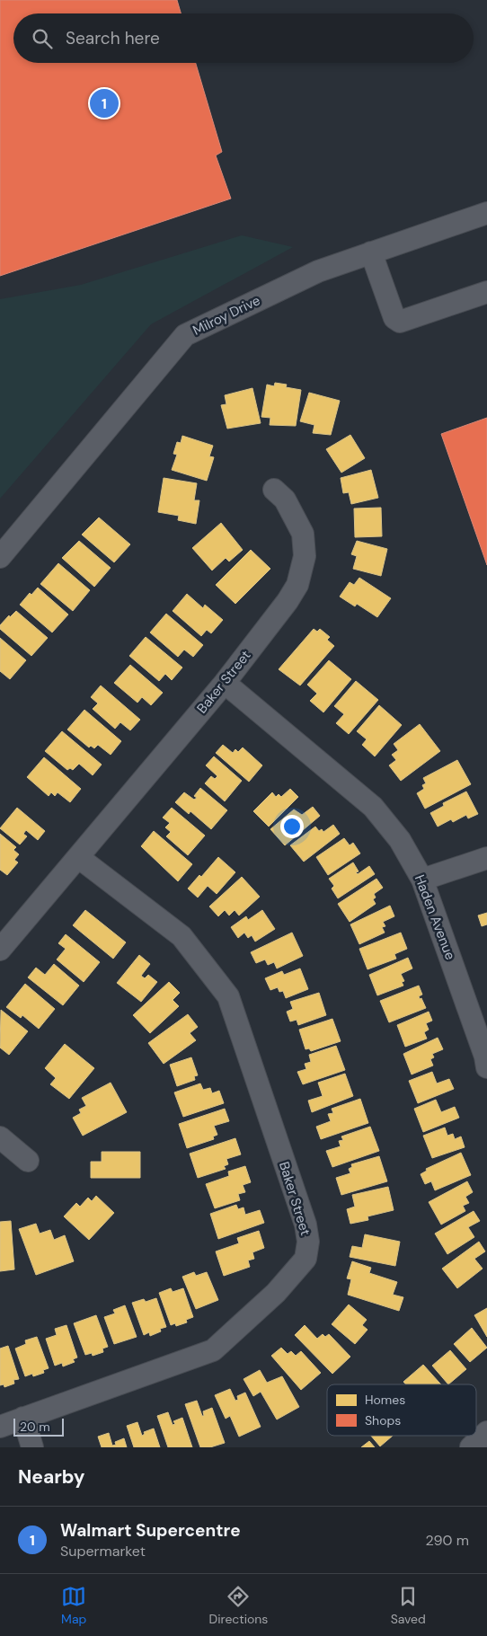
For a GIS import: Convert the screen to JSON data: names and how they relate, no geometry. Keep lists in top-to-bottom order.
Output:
{
  "streets": {
    "street": ["Milroy Drive", "Baker Street", "Haden Avenue"]
  },
  "crossings": [
    ["Baker Street", "Haden Avenue"]
  ],
  "legend": ["Homes", "Shops"],
  "scale_bar": "20 m",
  "page": {
    "search": "Search here",
    "pins": "1",
    "scale": "20 m",
    "heading": "Nearby",
    "list": [
      {
        "mark": "1",
        "name": "Walmart Supercentre",
        "note": "Supermarket",
        "value": "290 m"
      }
    ],
    "nav": ["Map", "Directions", "Saved"]
  }
}
